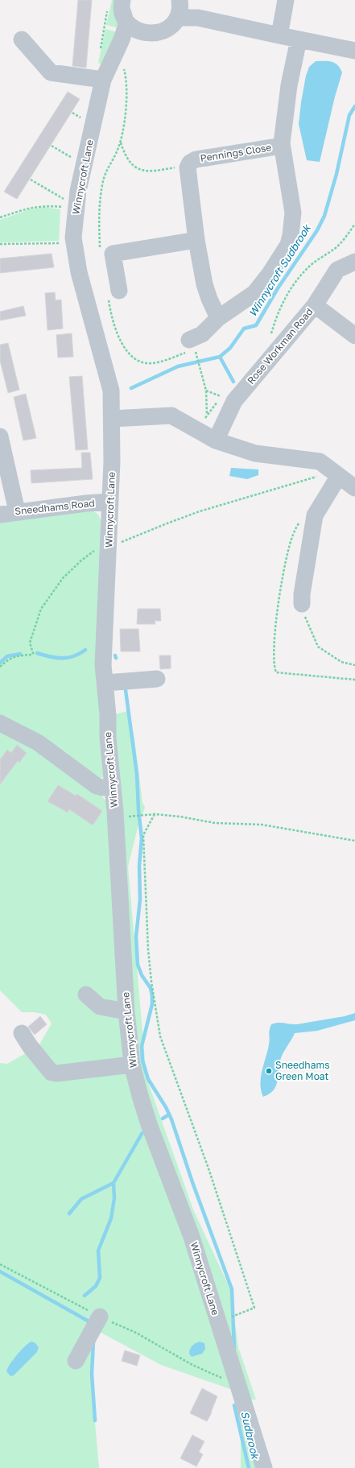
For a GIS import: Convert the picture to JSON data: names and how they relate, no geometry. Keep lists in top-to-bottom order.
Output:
{
  "streets": {
    "street": [
      "Pennings Close",
      "Winnycroft Lane",
      "Rose Workman Road",
      "Sneedhams Road"
    ]
  },
  "crossings": [
    ["Winnycroft Lane", "Sneedhams Road"]
  ],
  "water": ["Winnycroft Sudbrook", "Sudbrook"],
  "places": ["Sneedhams Green Moat"]
}
